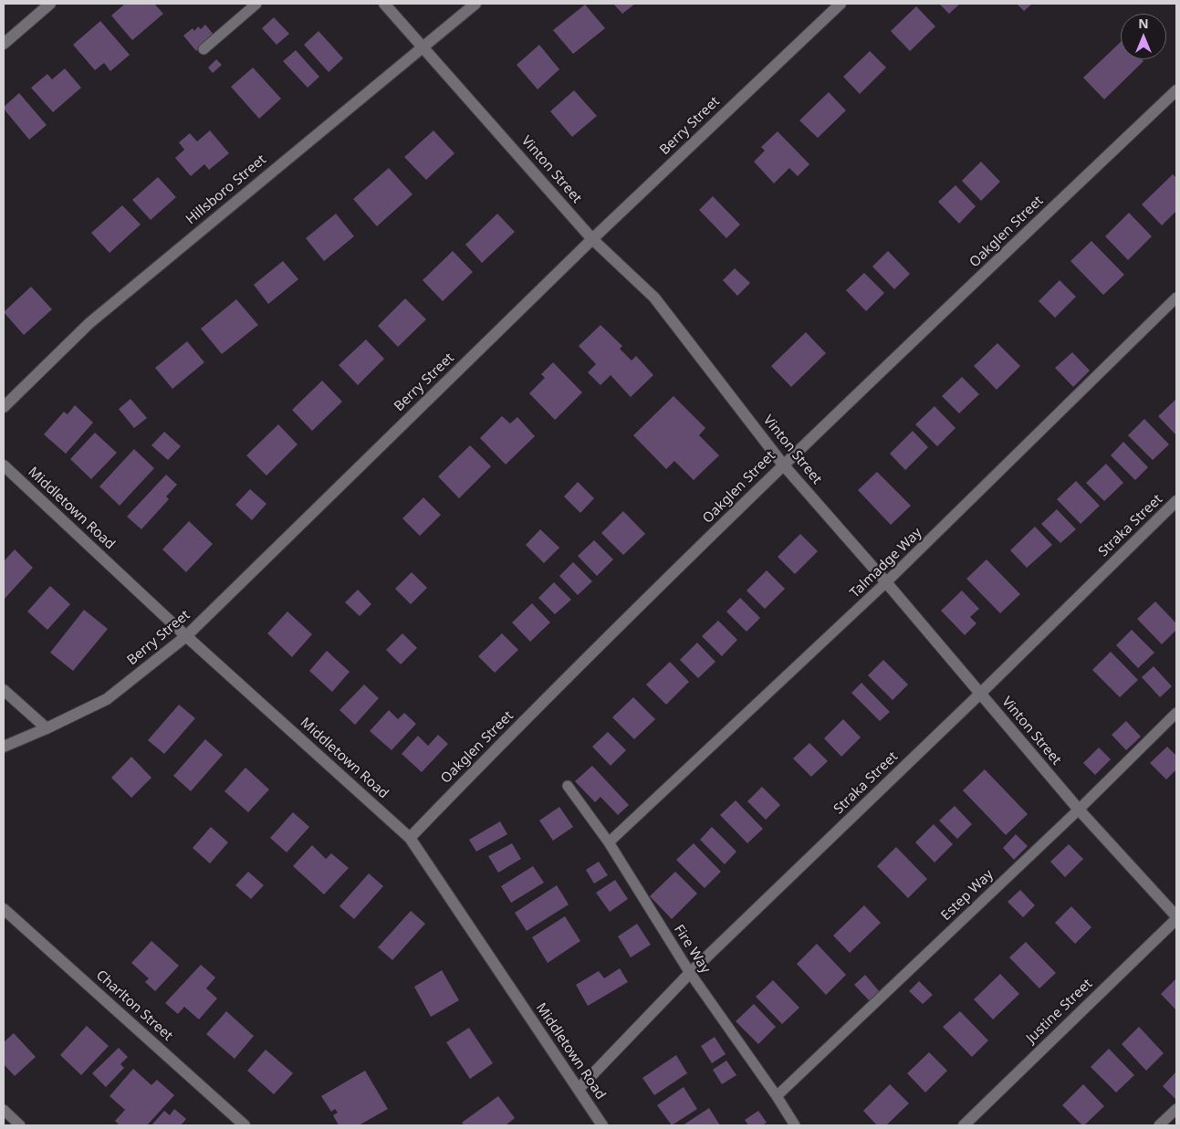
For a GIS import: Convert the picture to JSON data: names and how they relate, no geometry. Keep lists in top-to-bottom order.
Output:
{
  "streets": {
    "street": [
      "Berry Street",
      "Vinton Street",
      "Hillsboro Street",
      "Oakglen Street",
      "Middletown Road",
      "Straka Street",
      "Charlton Street",
      "Justine Street"
    ],
    "lane": ["Talmadge Way", "Estep Way", "Fire Way"]
  },
  "crossings": [
    ["Berry Street", "Vinton Street"],
    ["Berry Street", "Middletown Road"],
    ["Vinton Street", "Hillsboro Street"],
    ["Vinton Street", "Oakglen Street"],
    ["Vinton Street", "Straka Street"],
    ["Vinton Street", "Talmadge Way"],
    ["Vinton Street", "Estep Way"],
    ["Vinton Street", "Justine Street"],
    ["Oakglen Street", "Middletown Road"],
    ["Middletown Road", "Straka Street"],
    ["Straka Street", "Fire Way"],
    ["Talmadge Way", "Fire Way"],
    ["Estep Way", "Fire Way"]
  ],
  "north": "top"
}
